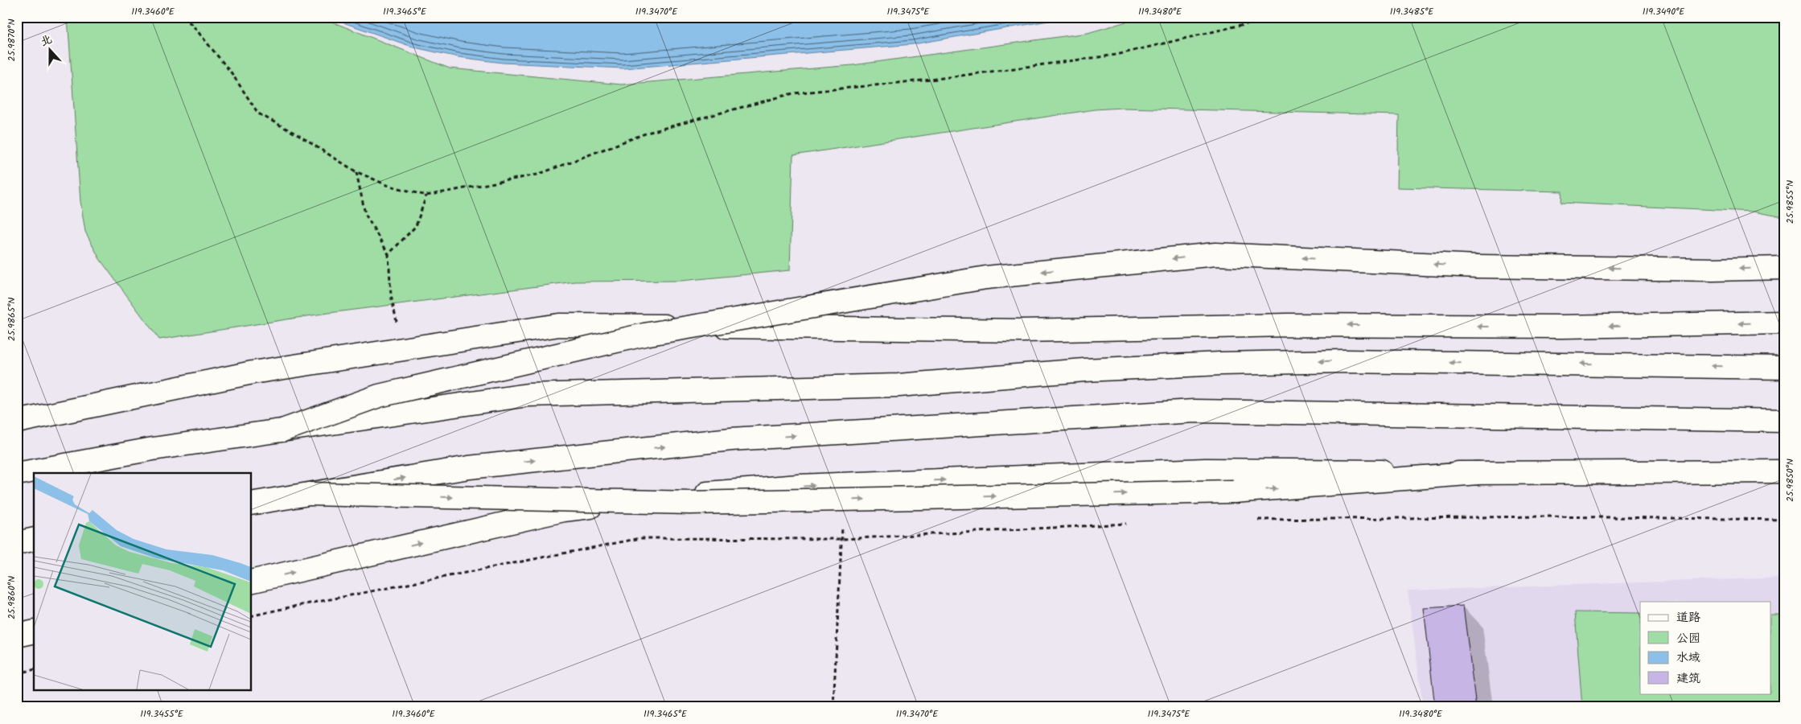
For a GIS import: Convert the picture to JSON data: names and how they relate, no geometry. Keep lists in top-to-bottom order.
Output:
{
  "legend": [
    "道路",
    "公园",
    "水域",
    "建筑"
  ],
  "north": "top",
  "coordinates": [
    "119.3460°E",
    "119.3465°E",
    "119.3470°E",
    "119.3475°E",
    "119.3480°E",
    "119.3485°E",
    "119.3490°E",
    "25.9870°N",
    "25.9855°N",
    "25.9865°N",
    "25.9850°N",
    "25.9860°N",
    "119.3455°E"
  ]
}
